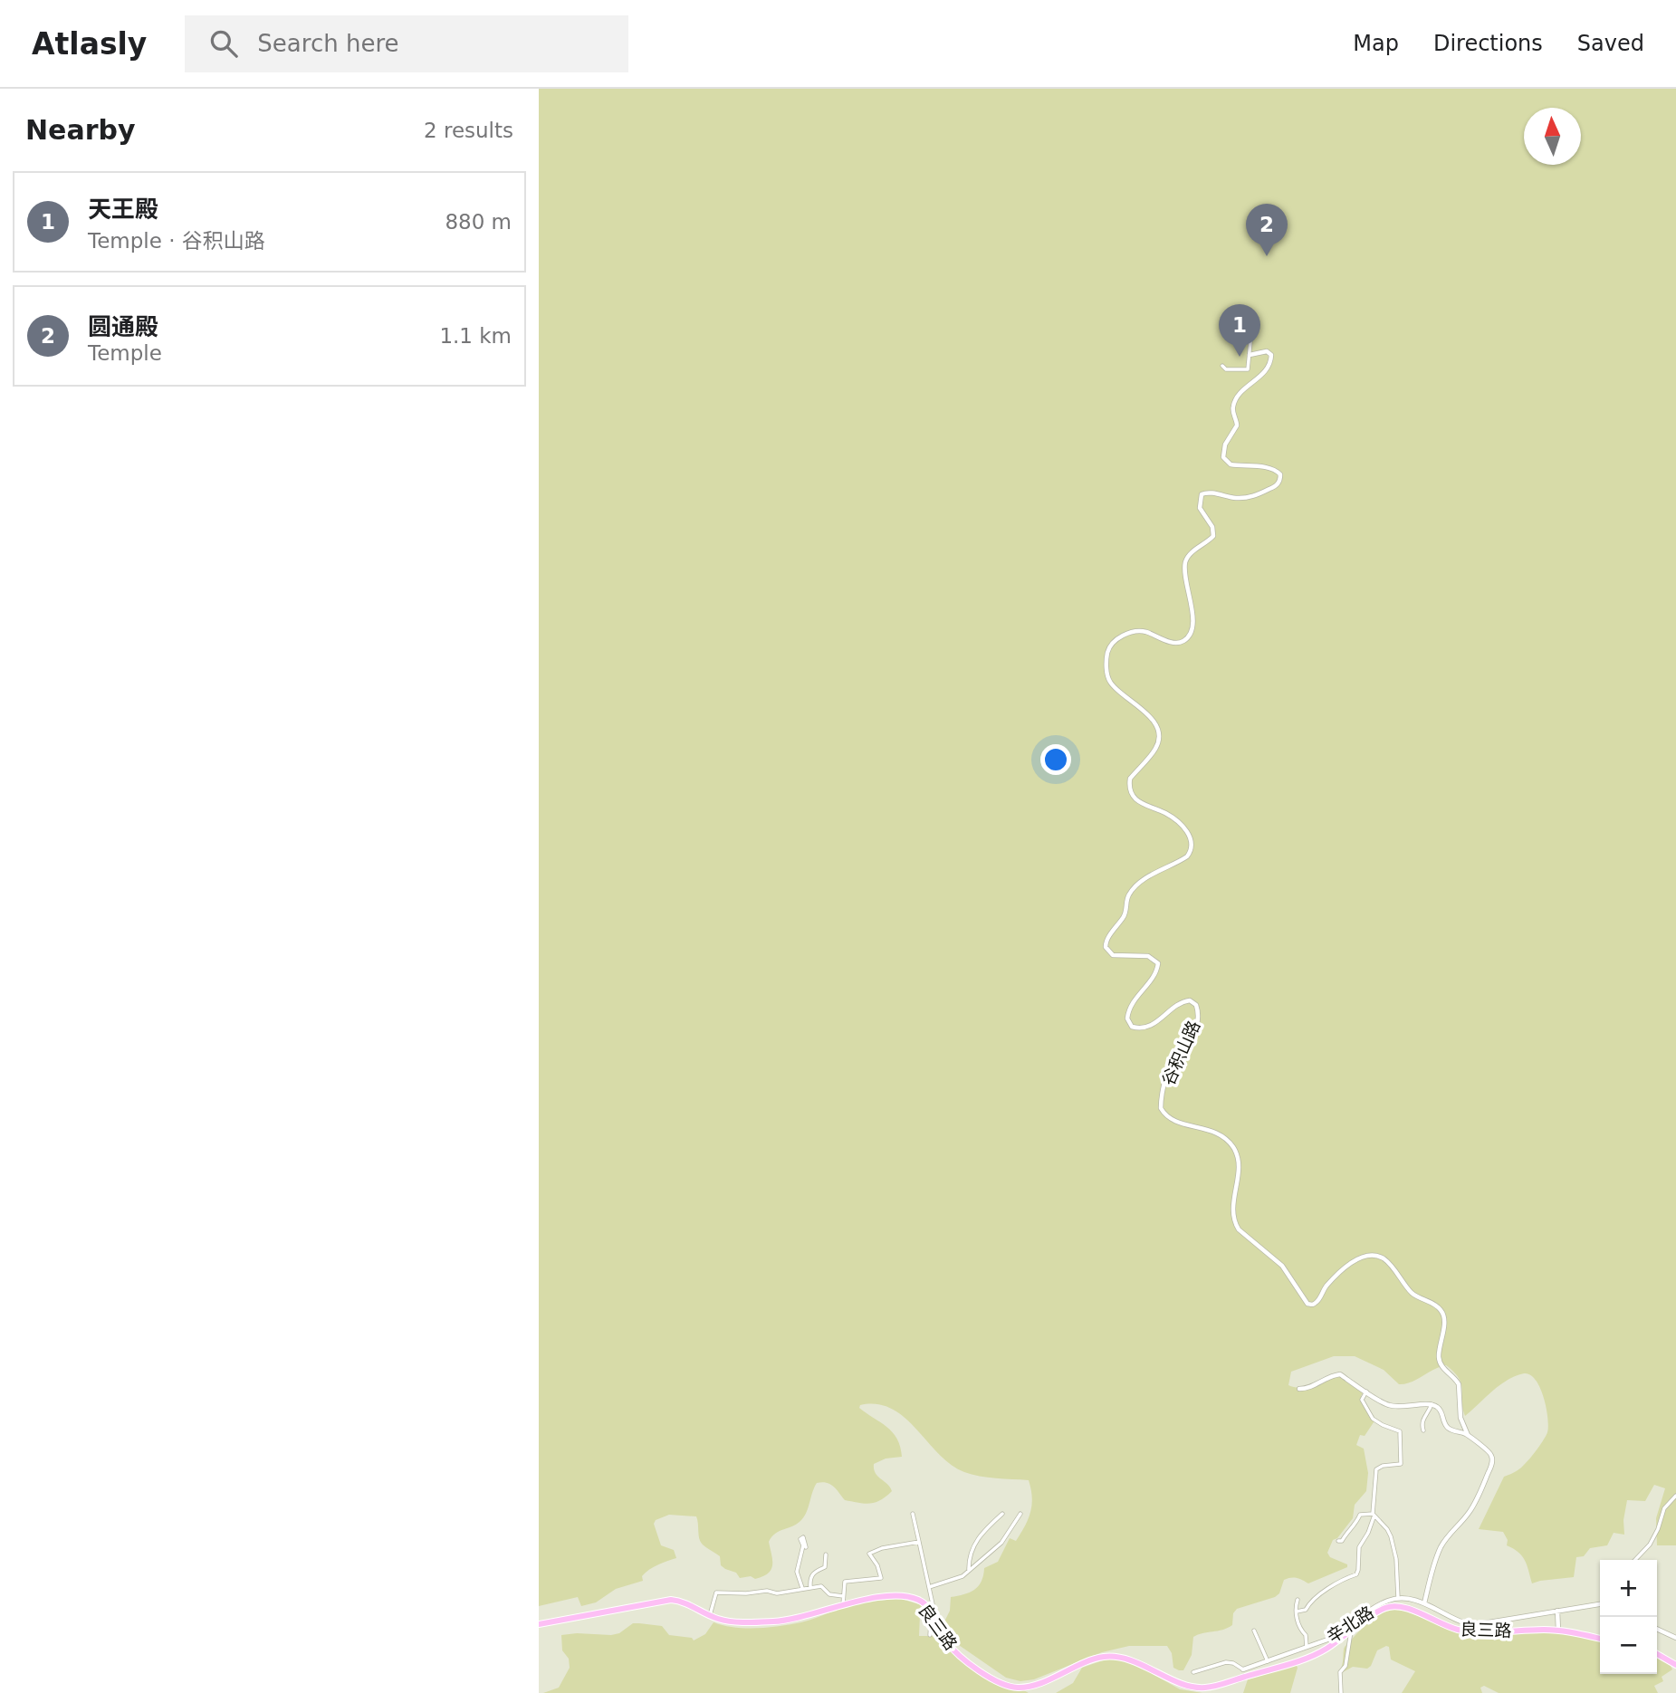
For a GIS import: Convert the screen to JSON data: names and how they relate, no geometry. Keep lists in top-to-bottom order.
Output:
{
  "streets": {
    "main road": ["良三路"],
    "street": ["谷积山路", "辛北路"]
  },
  "north": "top",
  "page": {
    "header": "Atlasly",
    "search": "Search here",
    "nav": ["Map", "Directions", "Saved"],
    "heading": ["Nearby", "2 results"],
    "list": [
      {
        "mark": "1",
        "name": "天王殿",
        "note": "Temple · 谷积山路",
        "value": "880 m"
      },
      {
        "mark": "2",
        "name": "圆通殿",
        "note": "Temple",
        "value": "1.1 km"
      }
    ],
    "pins": ["2", "1"],
    "map_buttons": ["+", "−"]
  }
}
